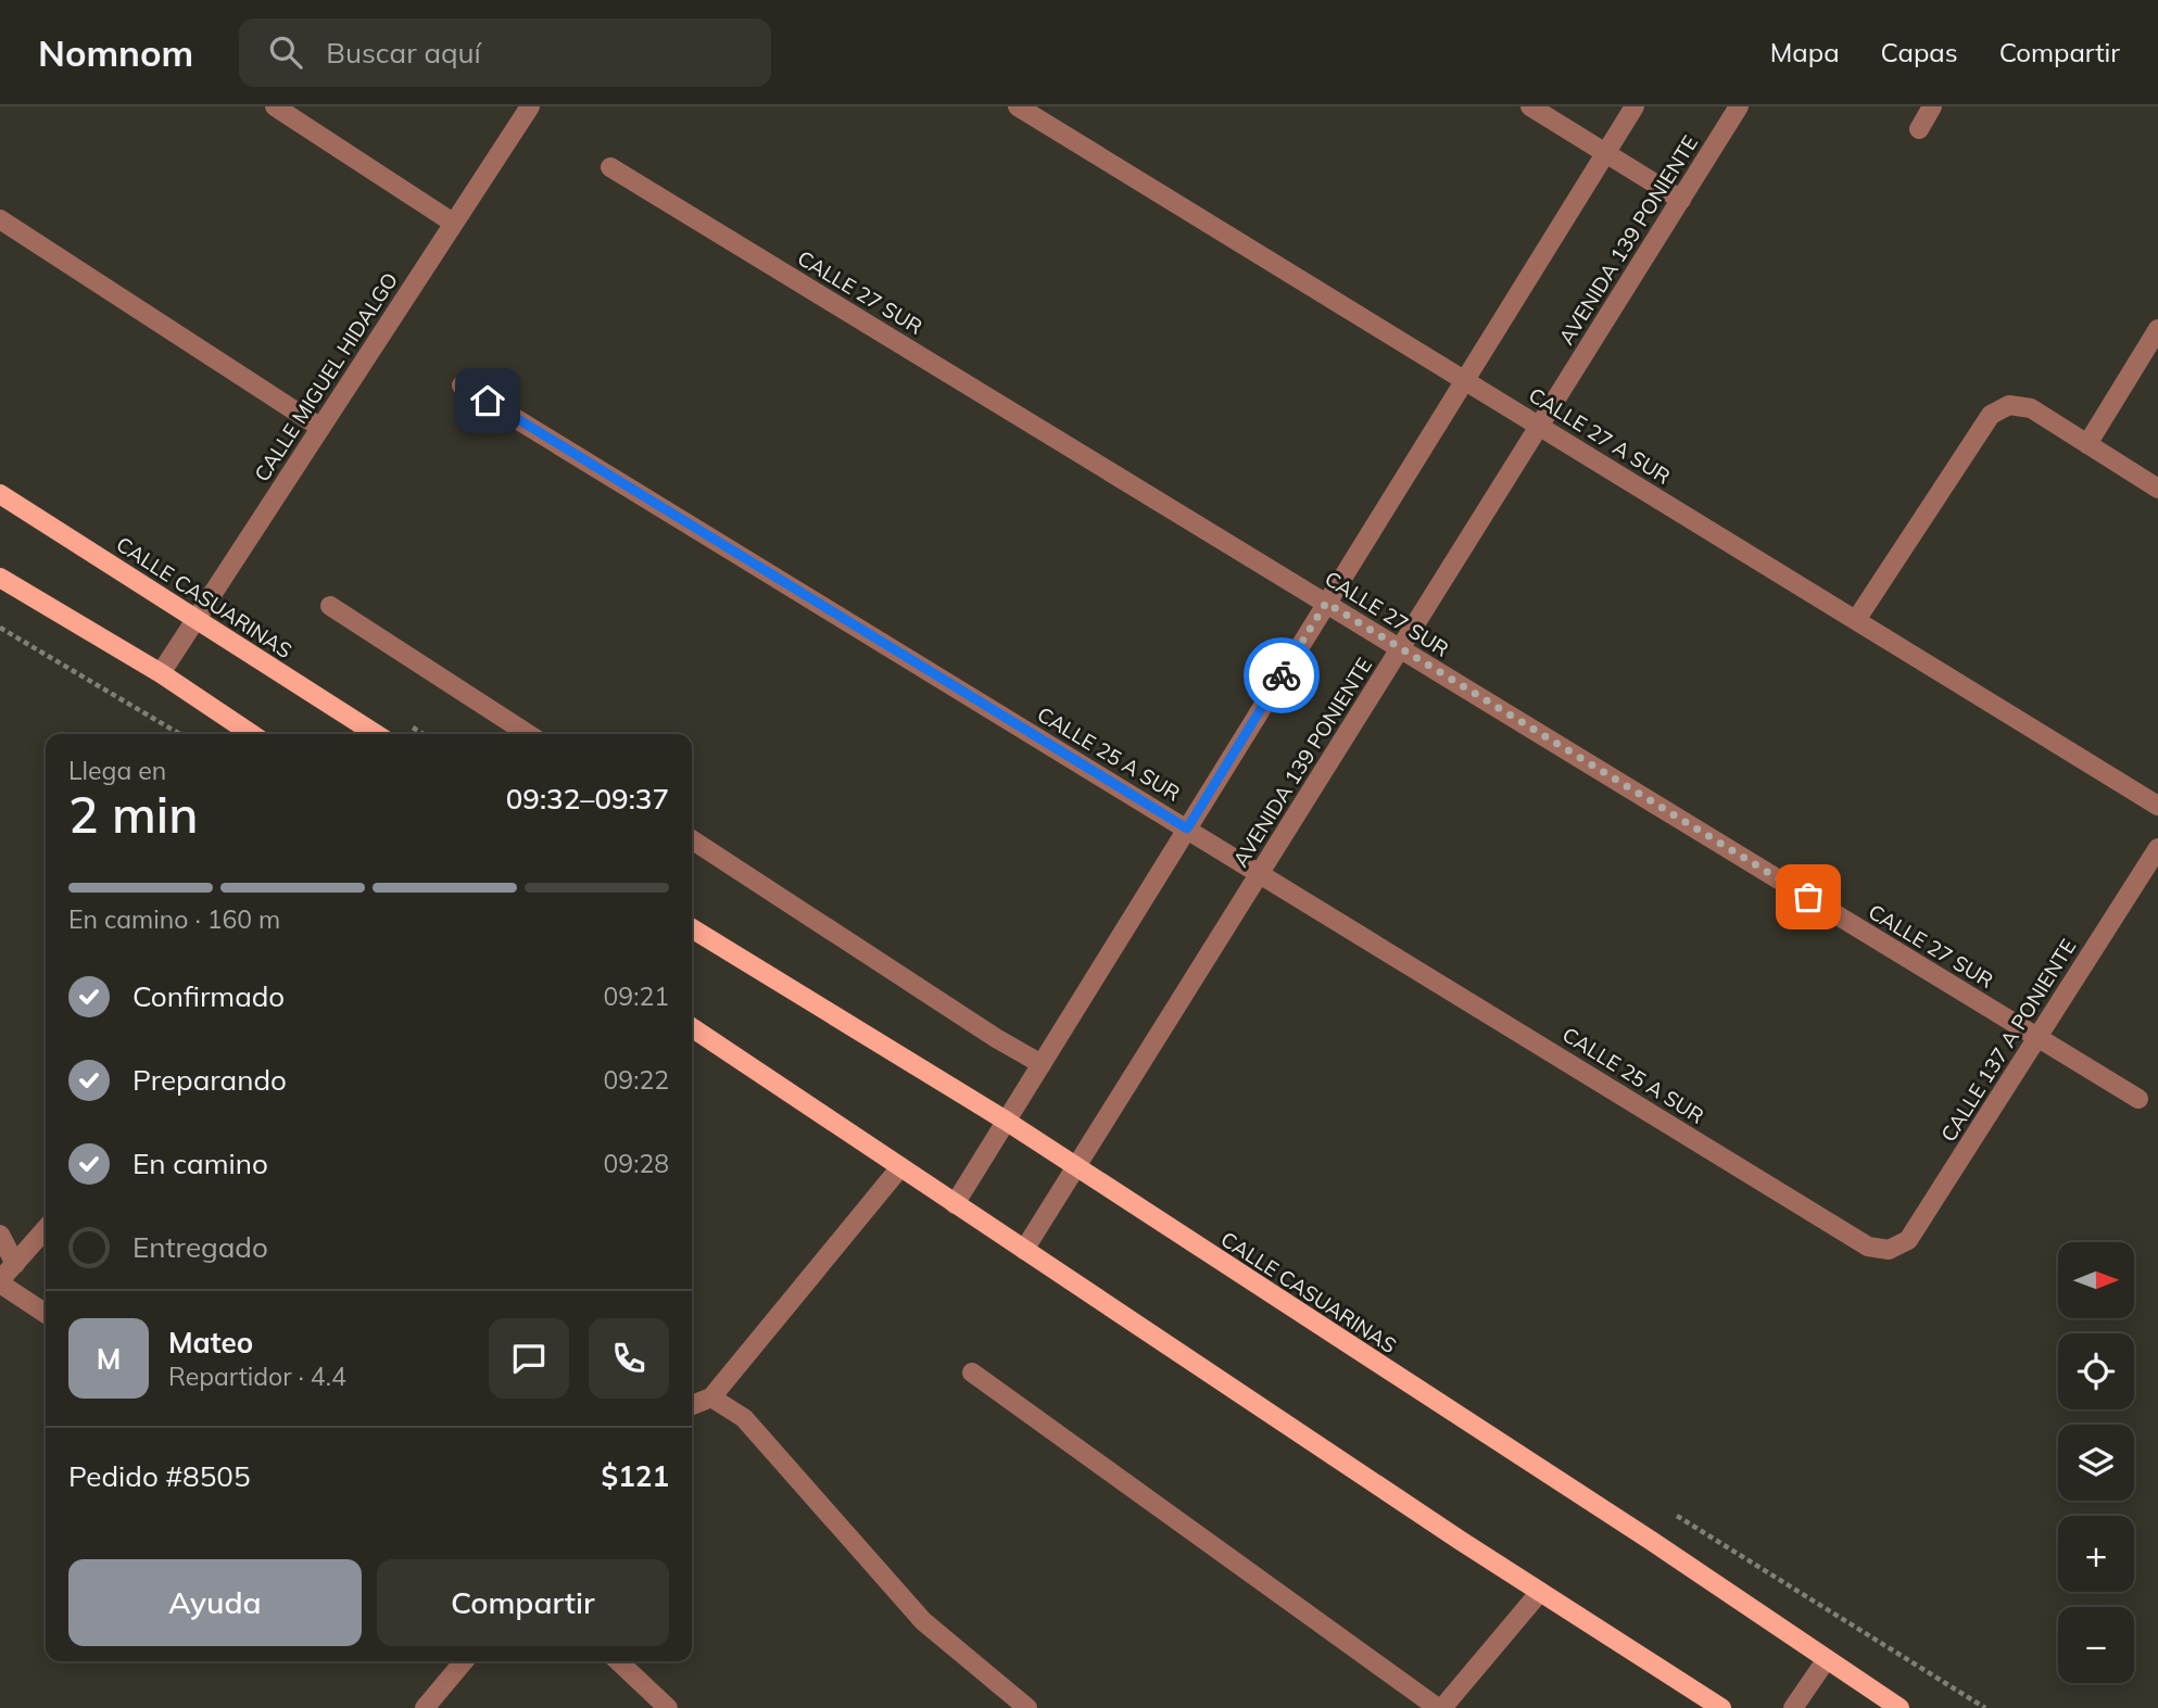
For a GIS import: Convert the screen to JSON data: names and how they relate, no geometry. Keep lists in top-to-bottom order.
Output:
{
  "streets": {
    "main road": ["CALLE CASUARINAS"],
    "street": [
      "AVENIDA 139 PONIENTE",
      "CALLE 27 SUR",
      "CALLE MIGUEL HIDALGO",
      "CALLE 27 A SUR",
      "CALLE 25 A SUR",
      "CALLE 137 A PONIENTE"
    ]
  },
  "crossings": [
    ["AVENIDA 139 PONIENTE", "CALLE 27 SUR"],
    ["AVENIDA 139 PONIENTE", "CALLE 27 A SUR"],
    ["AVENIDA 139 PONIENTE", "CALLE CASUARINAS"],
    ["AVENIDA 139 PONIENTE", "CALLE 25 A SUR"],
    ["CALLE 27 SUR", "CALLE 137 A PONIENTE"],
    ["CALLE MIGUEL HIDALGO", "CALLE CASUARINAS"],
    ["CALLE 25 A SUR", "CALLE 137 A PONIENTE"]
  ],
  "north": "right",
  "page": {
    "header": "Nomnom",
    "search": "Buscar aquí",
    "nav": ["Mapa", "Capas", "Compartir"],
    "heading": ["2 min", "Llega en", "09:32–09:37"],
    "panel": [
      "Mateo",
      "Repartidor · 4.4",
      "Pedido #8505",
      "$121"
    ],
    "bar": "En camino · 160 m",
    "list": [
      ["Confirmado", "09:21"],
      ["Preparando", "09:22"],
      ["En camino", "09:28"],
      "Entregado"
    ],
    "map_buttons": ["+", "−"],
    "round": "M",
    "buttons": ["Ayuda", "Compartir"]
  }
}
